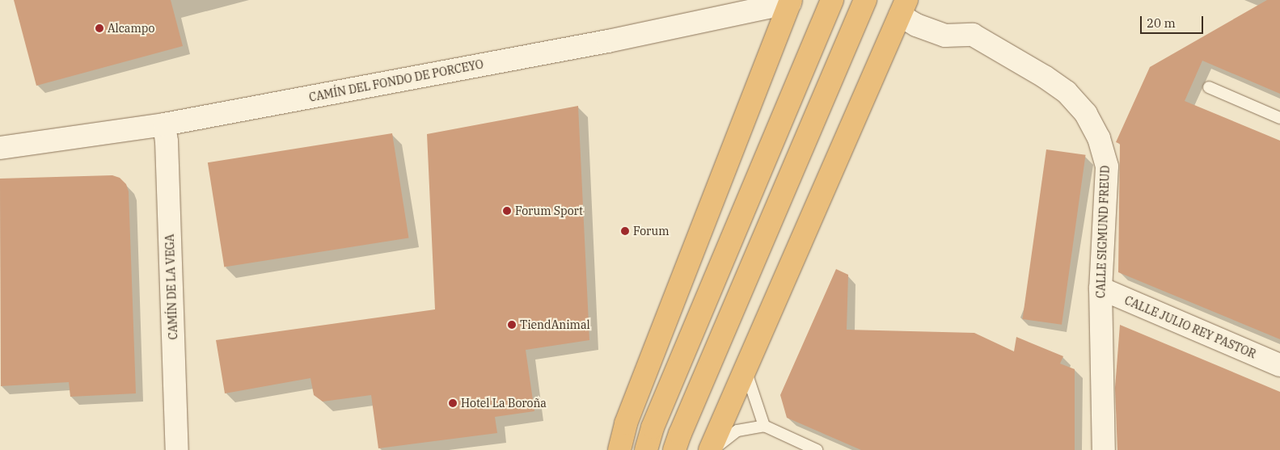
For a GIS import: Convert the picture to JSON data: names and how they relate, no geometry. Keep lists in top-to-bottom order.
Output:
{
  "streets": {
    "street": [
      "CAMÍN DEL FONDO DE PORCEYO",
      "CALLE SIGMUND FREUD",
      "CAMÍN DE LA VEGA",
      "CALLE JULIO REY PASTOR"
    ]
  },
  "crossings": [
    ["CAMÍN DEL FONDO DE PORCEYO", "CAMÍN DE LA VEGA"],
    ["CALLE SIGMUND FREUD", "CALLE JULIO REY PASTOR"]
  ],
  "places": [
    "Alcampo",
    "Forum Sport",
    "Forum",
    "TiendAnimal",
    "Hotel La Boroña"
  ],
  "scale_bar": "20 m"
}
